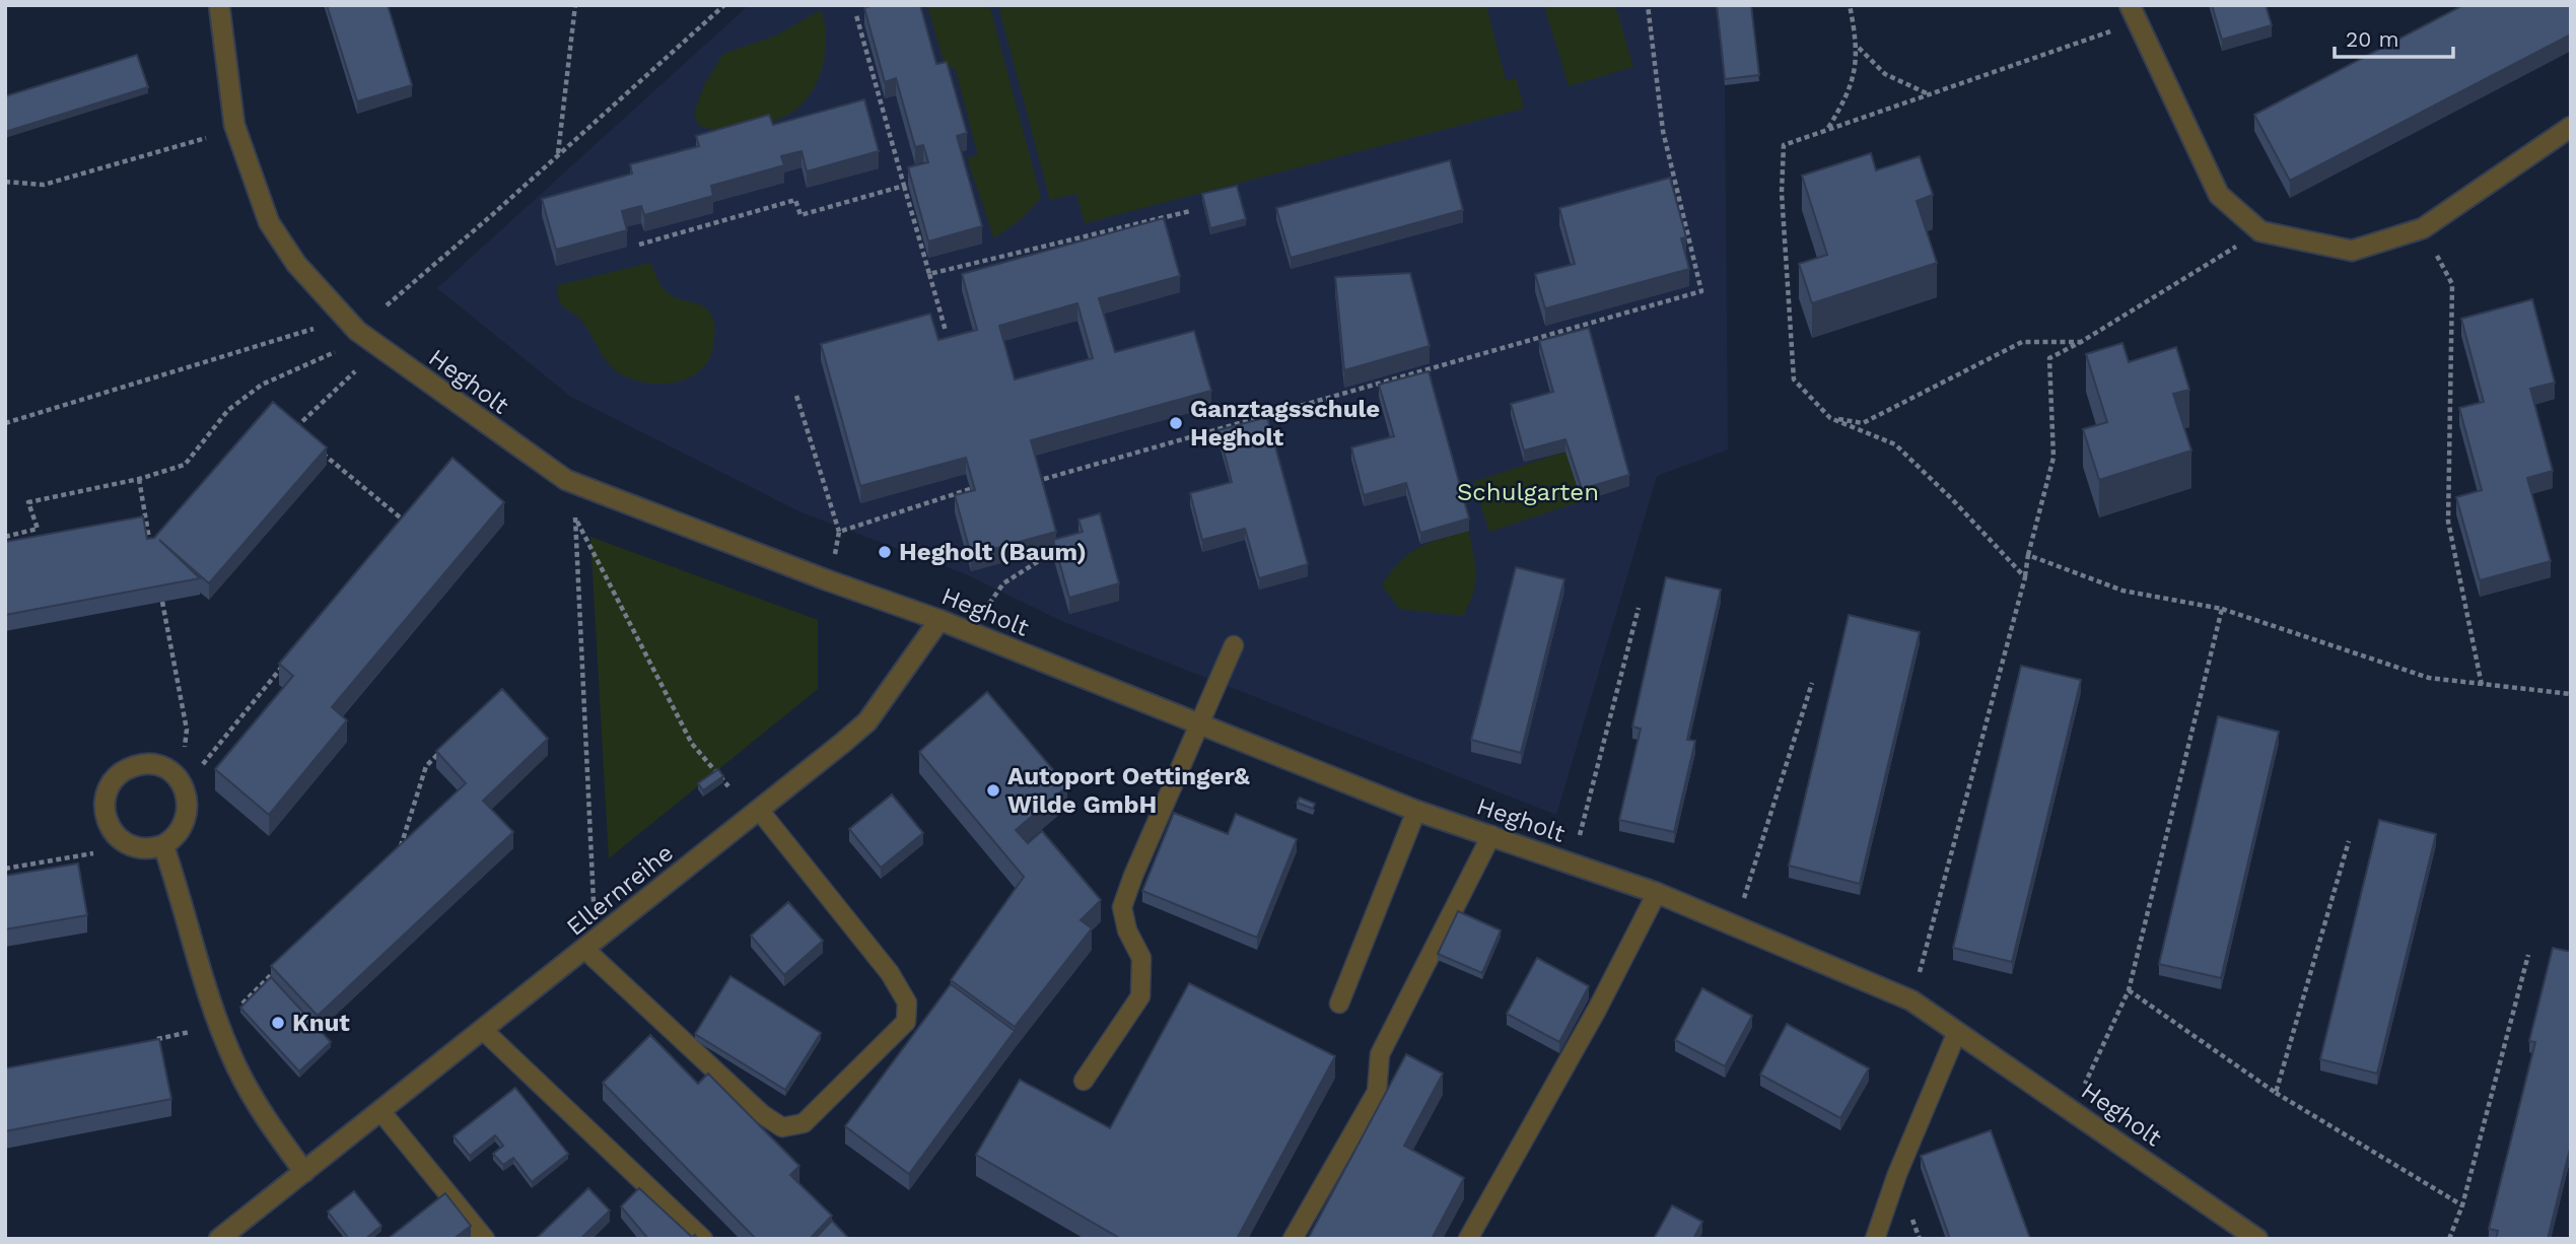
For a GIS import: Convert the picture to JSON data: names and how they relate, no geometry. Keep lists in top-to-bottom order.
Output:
{
  "streets": {
    "street": ["Hegholt", "Ellernreihe"]
  },
  "crossings": [
    ["Hegholt", "Ellernreihe"]
  ],
  "parks": ["Schulgarten"],
  "places": [
    "Ganztagsschule Hegholt",
    "Hegholt (Baum)",
    "Autoport Oettinger& Wilde GmbH",
    "Knut"
  ],
  "scale_bar": "20 m"
}
